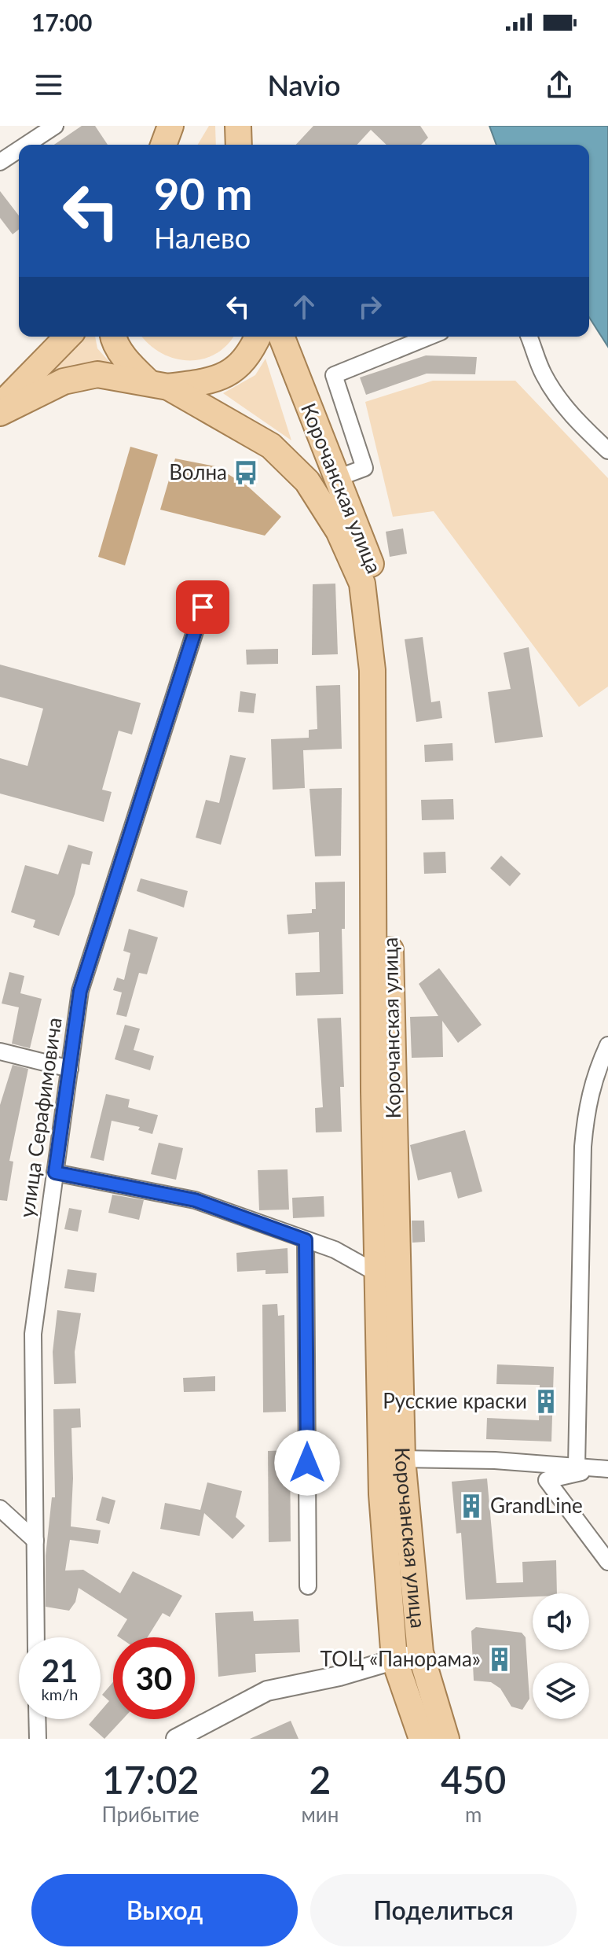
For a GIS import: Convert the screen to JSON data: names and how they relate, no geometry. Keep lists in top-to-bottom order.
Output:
{
  "streets": {
    "main road": ["Корочанская улица"],
    "street": ["улица Серафимовича"]
  },
  "places": {
    "bus stop": ["Волна"],
    "building": ["Русские краски", "GrandLine", "ТОЦ «Панорама»"]
  },
  "page": {
    "status": "17:00",
    "header": "Navio",
    "turn": ["90 m", "Налево"],
    "speed": "21 km/h",
    "limit": "30",
    "eta": [
      "17:02",
      "Прибытие",
      "2",
      "мин",
      "450",
      "m"
    ],
    "buttons": ["Выход", "Поделиться"]
  }
}
